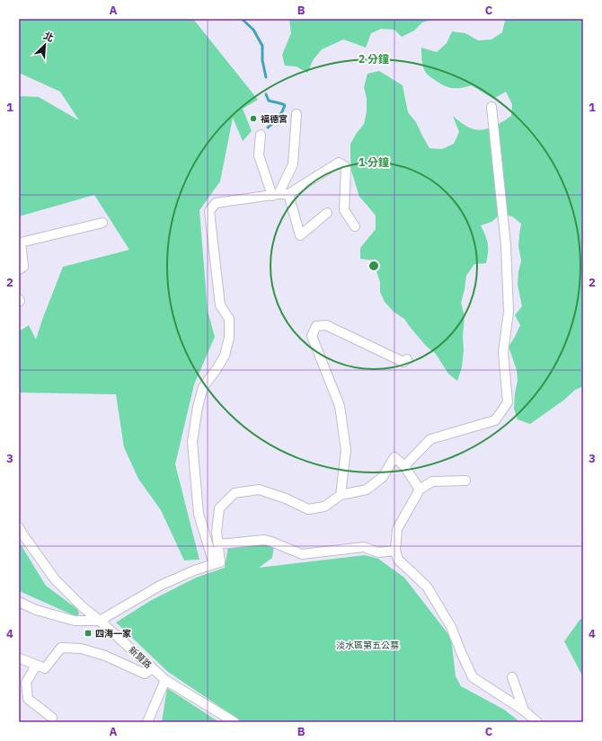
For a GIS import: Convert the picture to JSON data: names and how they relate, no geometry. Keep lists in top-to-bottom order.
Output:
{
  "streets": {
    "street": ["新賢路"]
  },
  "parks": ["淡水區第五公墓"],
  "places": {
    "other": ["福德宮"],
    "transit": ["四海一家"]
  },
  "north": "top right",
  "grid": {
    "columns": ["A", "B", "C"],
    "rows": [
      "1",
      "2",
      "3",
      "4"
    ]
  },
  "rings": ["2 分鐘", "1 分鐘"]
}
